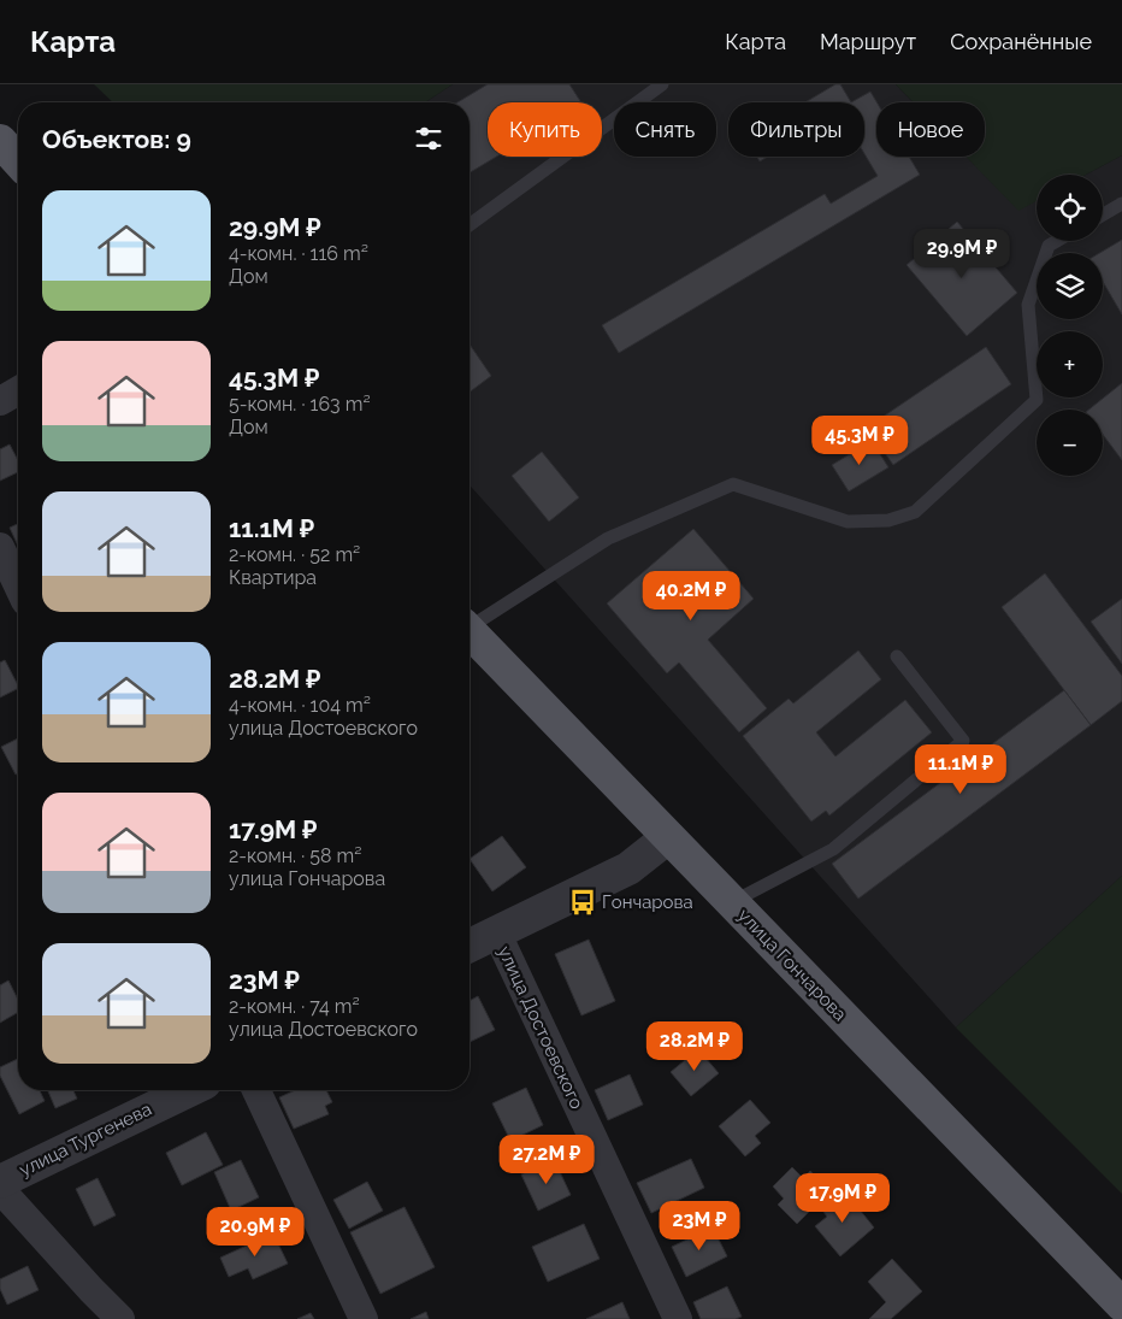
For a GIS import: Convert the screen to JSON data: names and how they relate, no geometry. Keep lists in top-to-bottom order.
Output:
{
  "streets": {
    "main road": ["улица Гончарова"],
    "street": ["улица Достоевского", "улица Тургенева"]
  },
  "places": {
    "bus stop": ["Гончарова"]
  },
  "page": {
    "header": "Карта",
    "nav": ["Карта", "Маршрут", "Сохранённые"],
    "chip": [
      "Купить",
      "Снять",
      "Фильтры",
      "Новое"
    ],
    "heading": "Объектов: 9",
    "map_buttons": ["+", "−"],
    "list": [
      {
        "name": "29.9M ₽",
        "note": "4-комн. · 116 m² · Дом"
      },
      {
        "name": "45.3M ₽",
        "note": "5-комн. · 163 m² · Дом"
      },
      {
        "name": "11.1M ₽",
        "note": "2-комн. · 52 m² · Квартира"
      },
      {
        "name": "28.2M ₽",
        "note": "4-комн. · 104 m² · улица Достоевского"
      },
      {
        "name": "17.9M ₽",
        "note": "2-комн. · 58 m² · улица Гончарова"
      },
      {
        "name": "23M ₽",
        "note": "2-комн. · 74 m² · улица Достоевского"
      }
    ],
    "price": [
      "29.9M ₽",
      "45.3M ₽",
      "40.2M ₽",
      "11.1M ₽",
      "28.2M ₽",
      "27.2M ₽",
      "17.9M ₽",
      "23M ₽",
      "20.9M ₽"
    ]
  }
}
